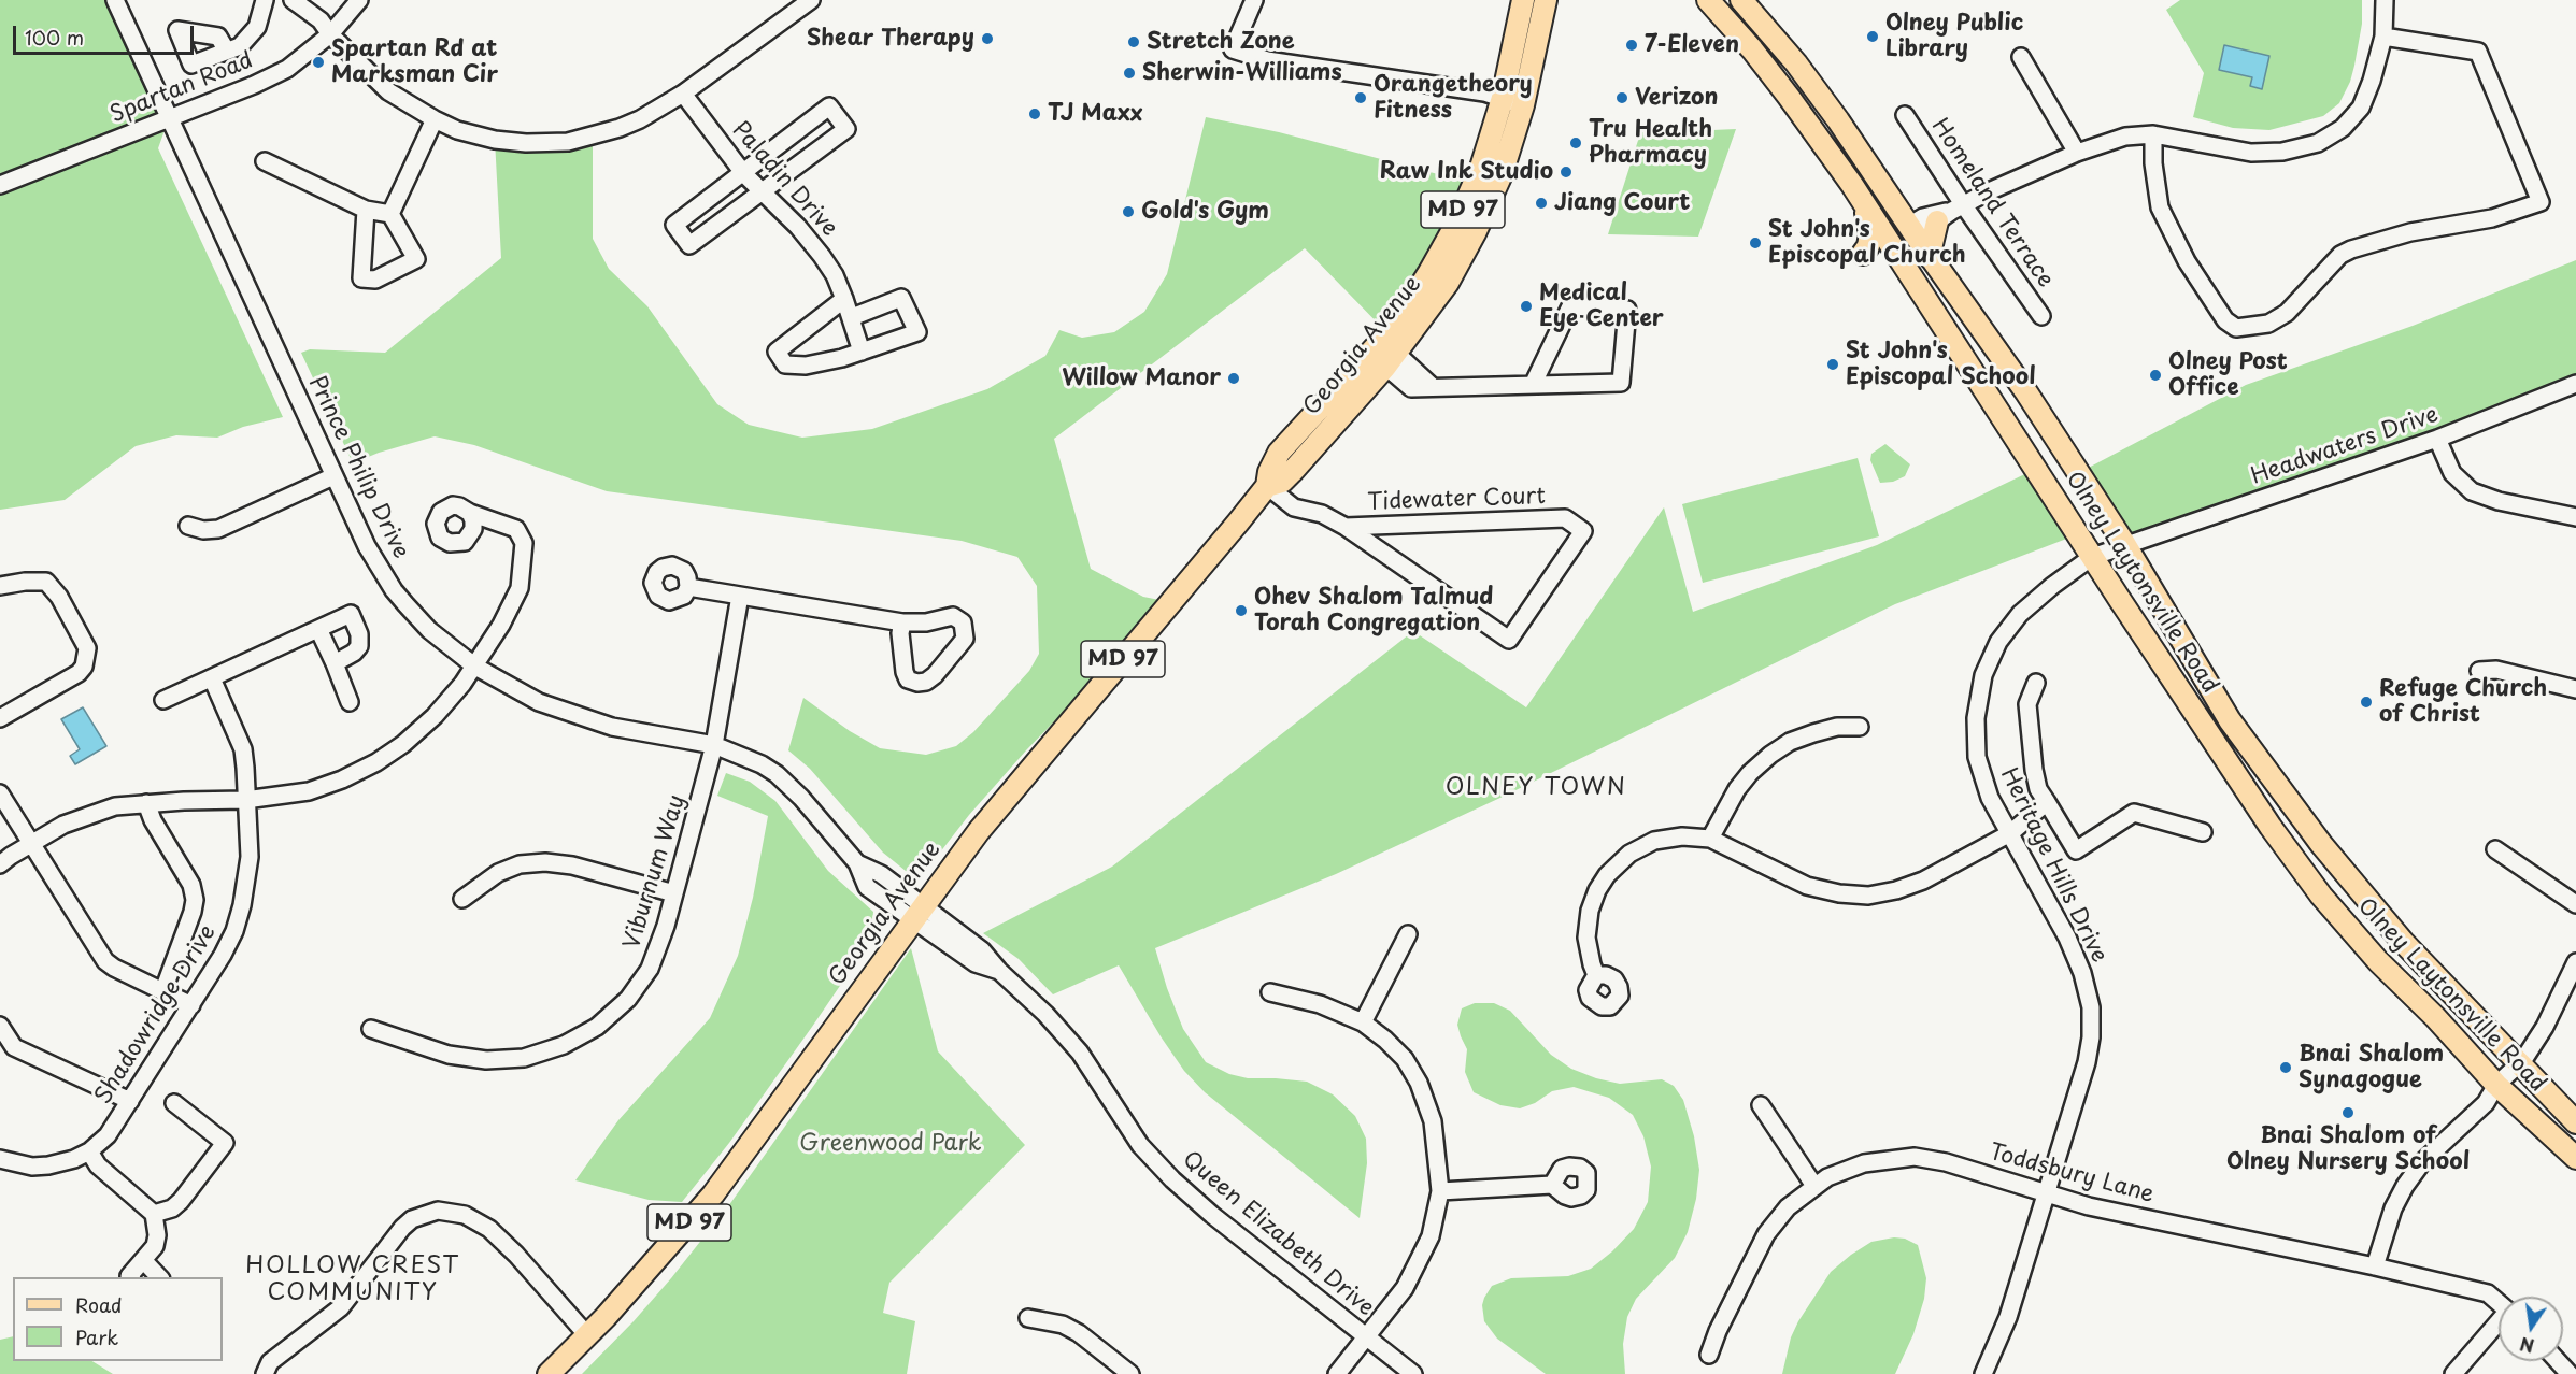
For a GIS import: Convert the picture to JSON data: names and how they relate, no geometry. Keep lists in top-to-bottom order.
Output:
{
  "streets": {
    "main road": ["MD 97", "Georgia Avenue", "Olney Laytonsville Road"],
    "street": [
      "Spartan Road",
      "Paladin Drive",
      "Homeland Terrace",
      "Headwaters Drive",
      "Prince Philip Drive",
      "Tidewater Court",
      "Heritage Hills Drive",
      "Viburnum Way",
      "Shadowridge Drive",
      "Toddsbury Lane",
      "Queen Elizabeth Drive"
    ]
  },
  "crossings": [
    ["Spartan Road", "Prince Philip Drive"],
    ["Georgia Avenue", "Prince Philip Drive"],
    ["Georgia Avenue", "Tidewater Court"],
    ["Georgia Avenue", "Queen Elizabeth Drive"],
    ["Headwaters Drive", "Olney Laytonsville Road"],
    ["Headwaters Drive", "Heritage Hills Drive"],
    ["Prince Philip Drive", "Viburnum Way"],
    ["Prince Philip Drive", "Queen Elizabeth Drive"],
    ["Olney Laytonsville Road", "Heritage Hills Drive"],
    ["Heritage Hills Drive", "Toddsbury Lane"]
  ],
  "districts": ["OLNEY TOWN", "HOLLOW CREST COMMUNITY"],
  "parks": ["Greenwood Park"],
  "places": [
    "Olney Public Library",
    "Shear Therapy",
    "Stretch Zone",
    "7-Eleven",
    "Spartan Rd at Marksman Cir",
    "Sherwin-Williams",
    "Orangetheory Fitness",
    "Verizon",
    "TJ Maxx",
    "Tru Health Pharmacy",
    "Raw Ink Studio",
    "Jiang Court",
    "Gold's Gym",
    "St John's Episcopal Church",
    "Medical Eye Center",
    "St John's Episcopal School",
    "Olney Post Office",
    "Willow Manor",
    "Ohev Shalom Talmud Torah Congregation",
    "Refuge Church of Christ",
    "Bnai Shalom Synagogue",
    "Bnai Shalom of Olney Nursery School"
  ],
  "legend": ["Road", "Park"],
  "scale_bar": "100 m",
  "north": "bottom"
}
